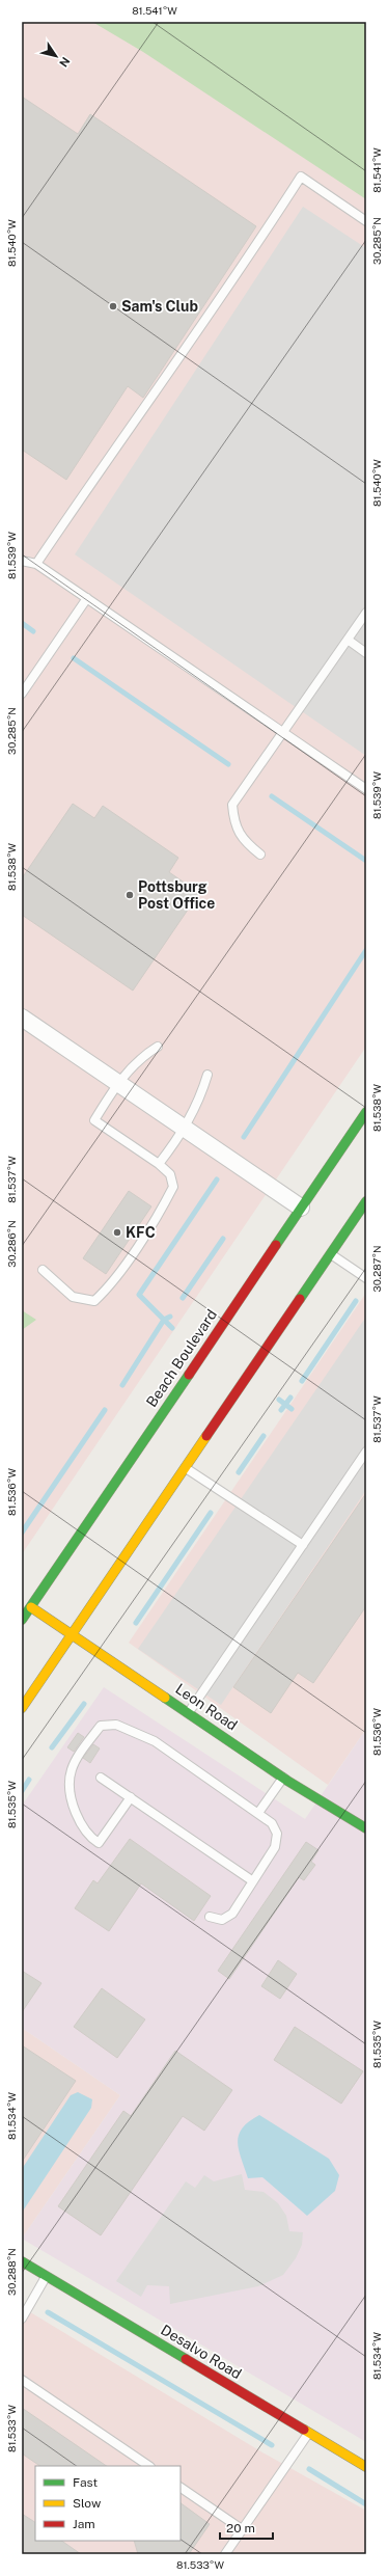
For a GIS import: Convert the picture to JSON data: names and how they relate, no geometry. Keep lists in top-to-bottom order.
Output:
{
  "streets": {
    "main road": ["Beach Boulevard", "Leon Road", "Desalvo Road"]
  },
  "crossings": [
    ["Beach Boulevard", "Leon Road"]
  ],
  "places": ["Sam's Club", "Pottsburg Post Office", "KFC"],
  "legend": ["Fast", "Slow", "Jam"],
  "scale_bar": "20 m",
  "north": "bottom right",
  "coordinates": [
    "81.541°W",
    "30.285°N",
    "81.540°W",
    "81.539°W",
    "81.538°W",
    "81.537°W",
    "30.286°N",
    "30.287°N",
    "81.536°W",
    "81.535°W",
    "81.534°W",
    "30.288°N",
    "81.533°W"
  ]
}
